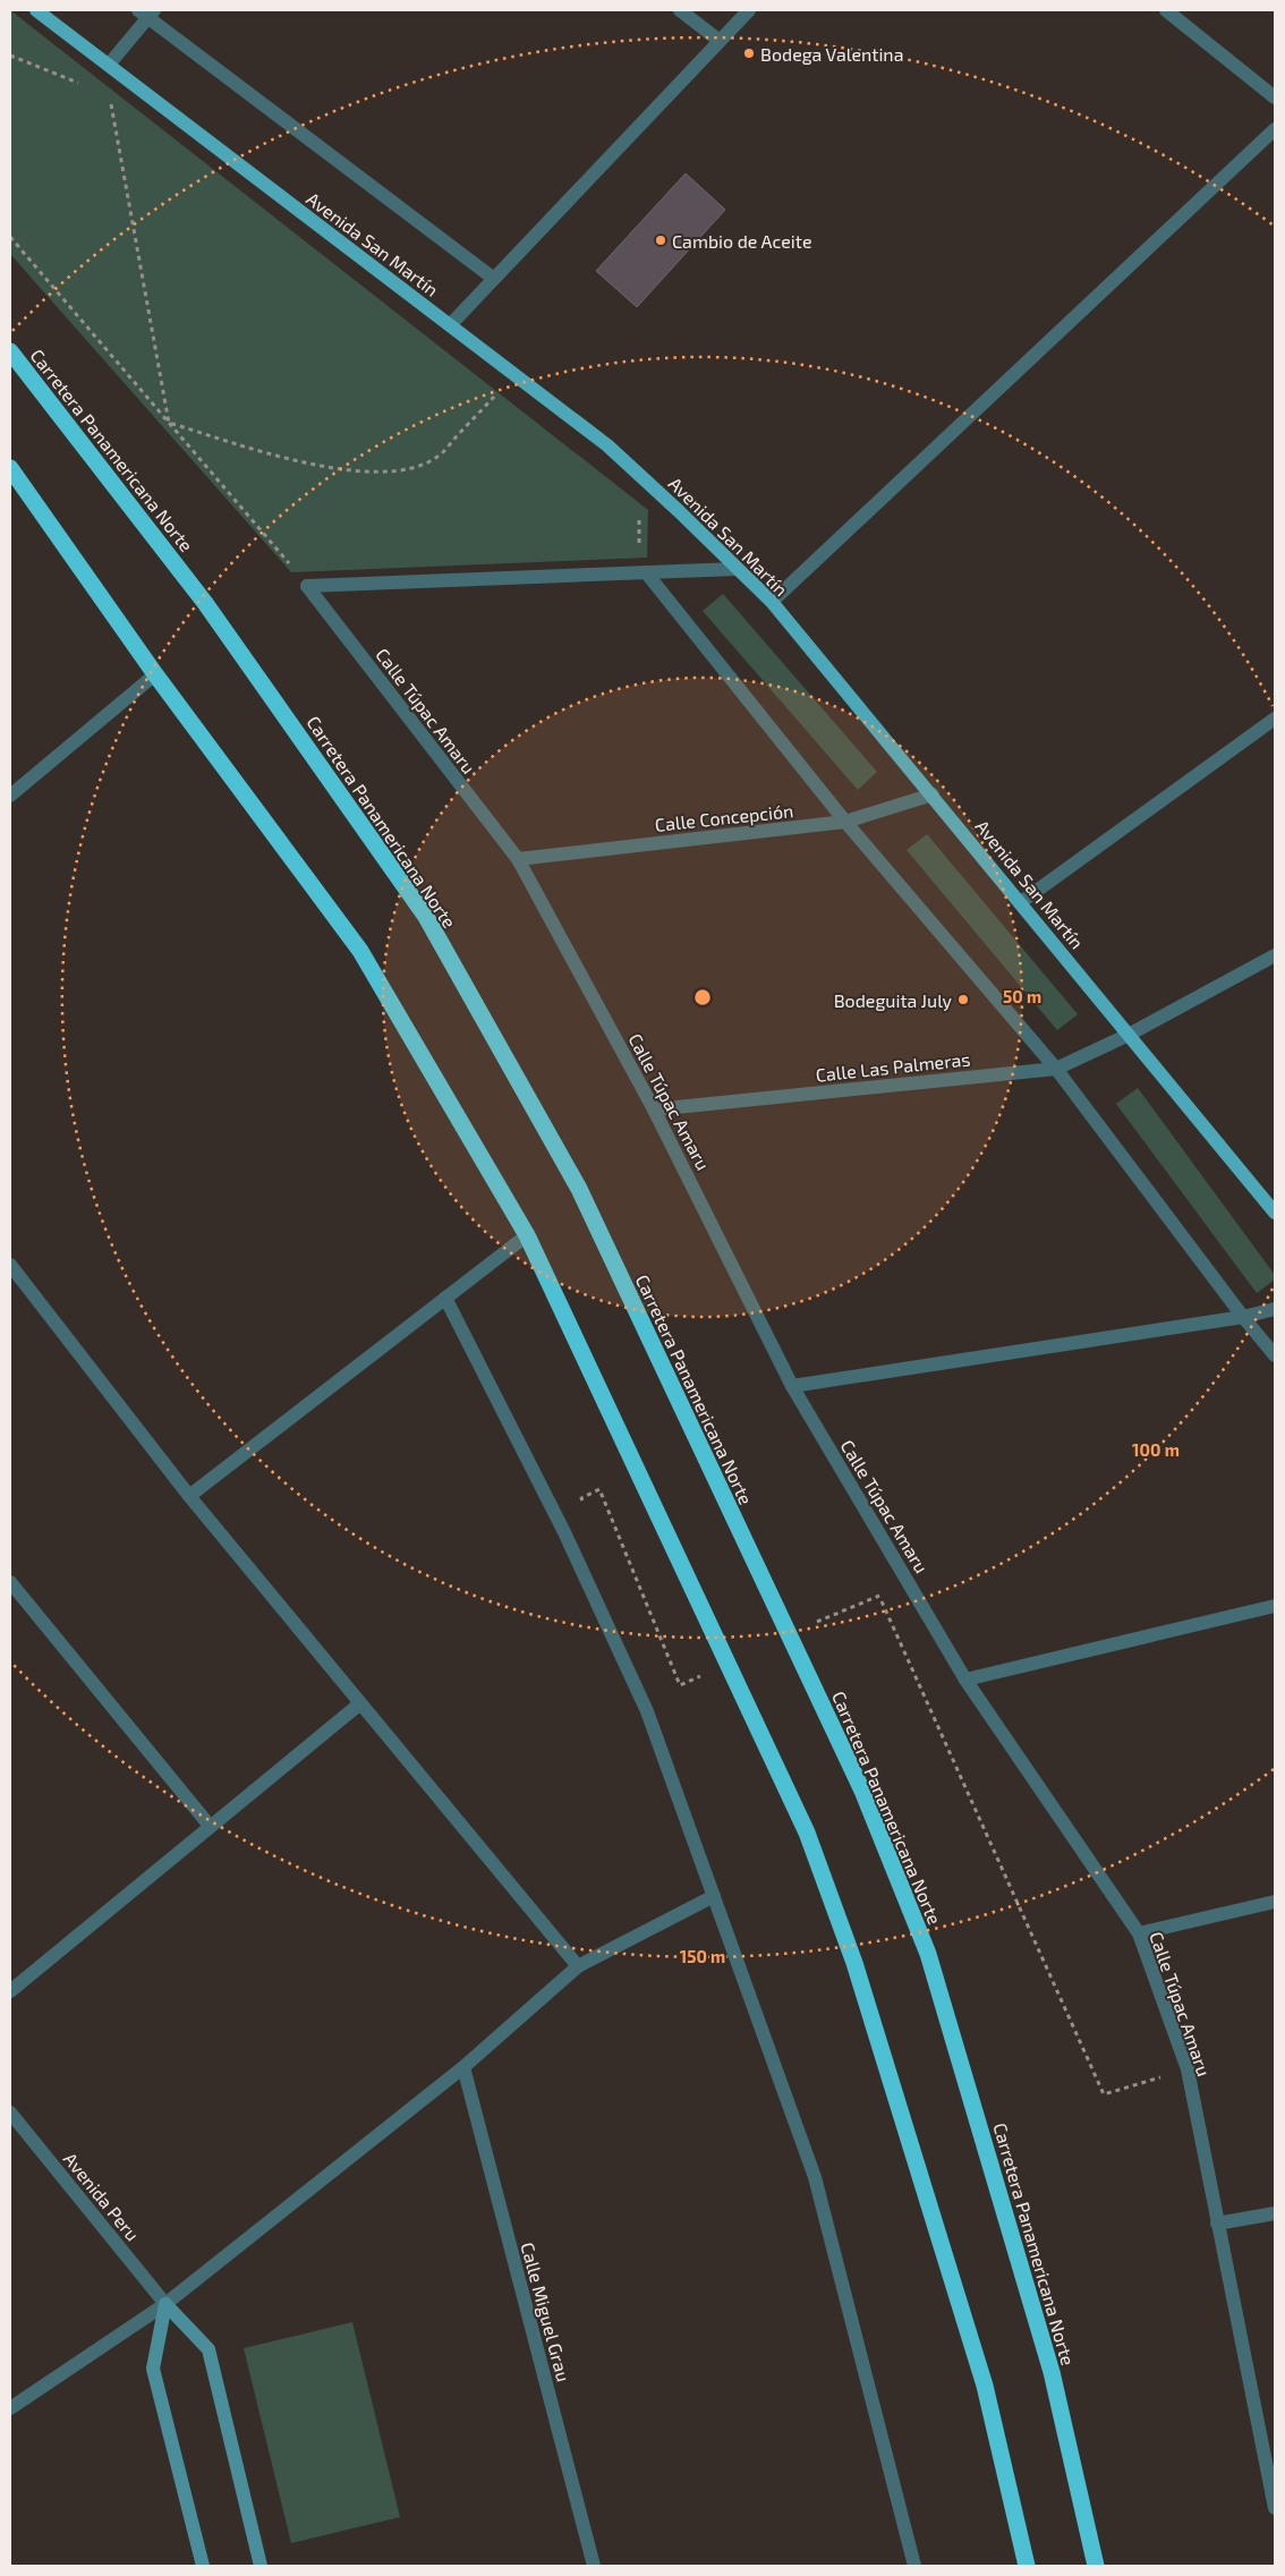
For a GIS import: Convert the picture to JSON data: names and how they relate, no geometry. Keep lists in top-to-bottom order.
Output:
{
  "streets": {
    "highway": ["Carretera Panamericana Norte"],
    "main road": ["Avenida San Martín"],
    "street": [
      "Calle Túpac Amaru",
      "Calle Concepción",
      "Calle Las Palmeras",
      "Avenida Peru",
      "Calle Miguel Grau"
    ]
  },
  "crossings": [
    ["Avenida San Martín", "Calle Concepción"],
    ["Avenida San Martín", "Calle Las Palmeras"],
    ["Calle Túpac Amaru", "Calle Concepción"],
    ["Calle Túpac Amaru", "Calle Las Palmeras"]
  ],
  "places": ["Bodega Valentina", "Cambio de Aceite", "Bodeguita July"],
  "rings": ["50 m", "100 m", "150 m"]
}
